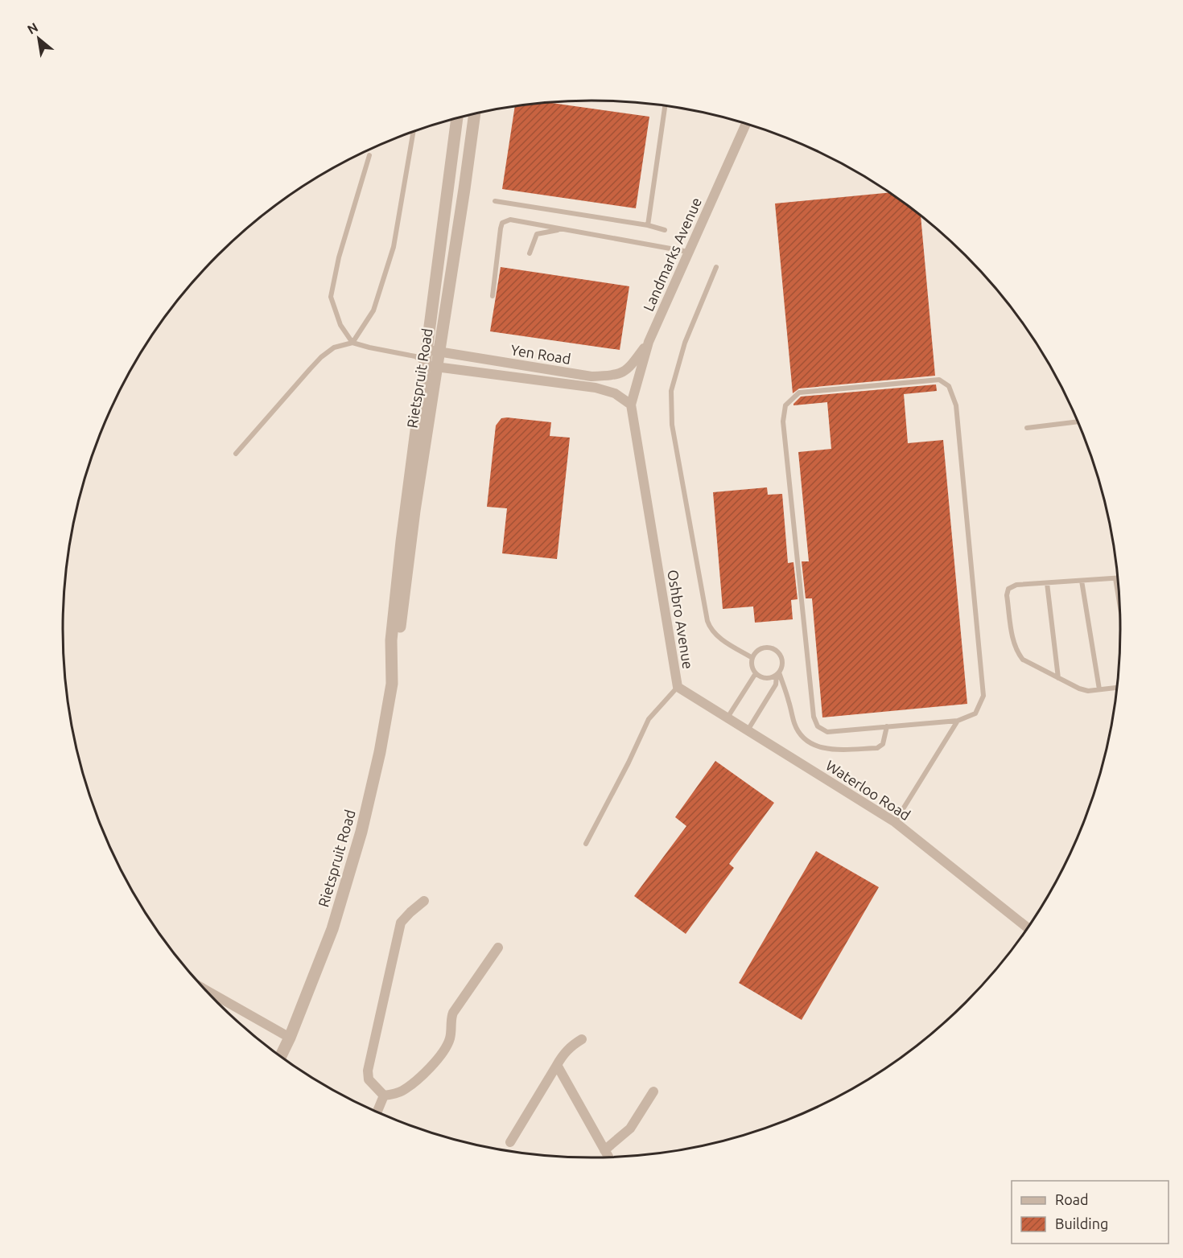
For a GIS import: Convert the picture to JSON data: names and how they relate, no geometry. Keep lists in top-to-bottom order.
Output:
{
  "streets": {
    "street": [
      "Landmarks Avenue",
      "Yen Road",
      "Rietspruit Road",
      "Oshbro Avenue",
      "Waterloo Road"
    ]
  },
  "crossings": [
    ["Landmarks Avenue", "Yen Road"],
    ["Landmarks Avenue", "Oshbro Avenue"],
    ["Yen Road", "Rietspruit Road"],
    ["Yen Road", "Oshbro Avenue"],
    ["Oshbro Avenue", "Waterloo Road"]
  ],
  "legend": ["Road", "Building"],
  "north": "top left"
}
